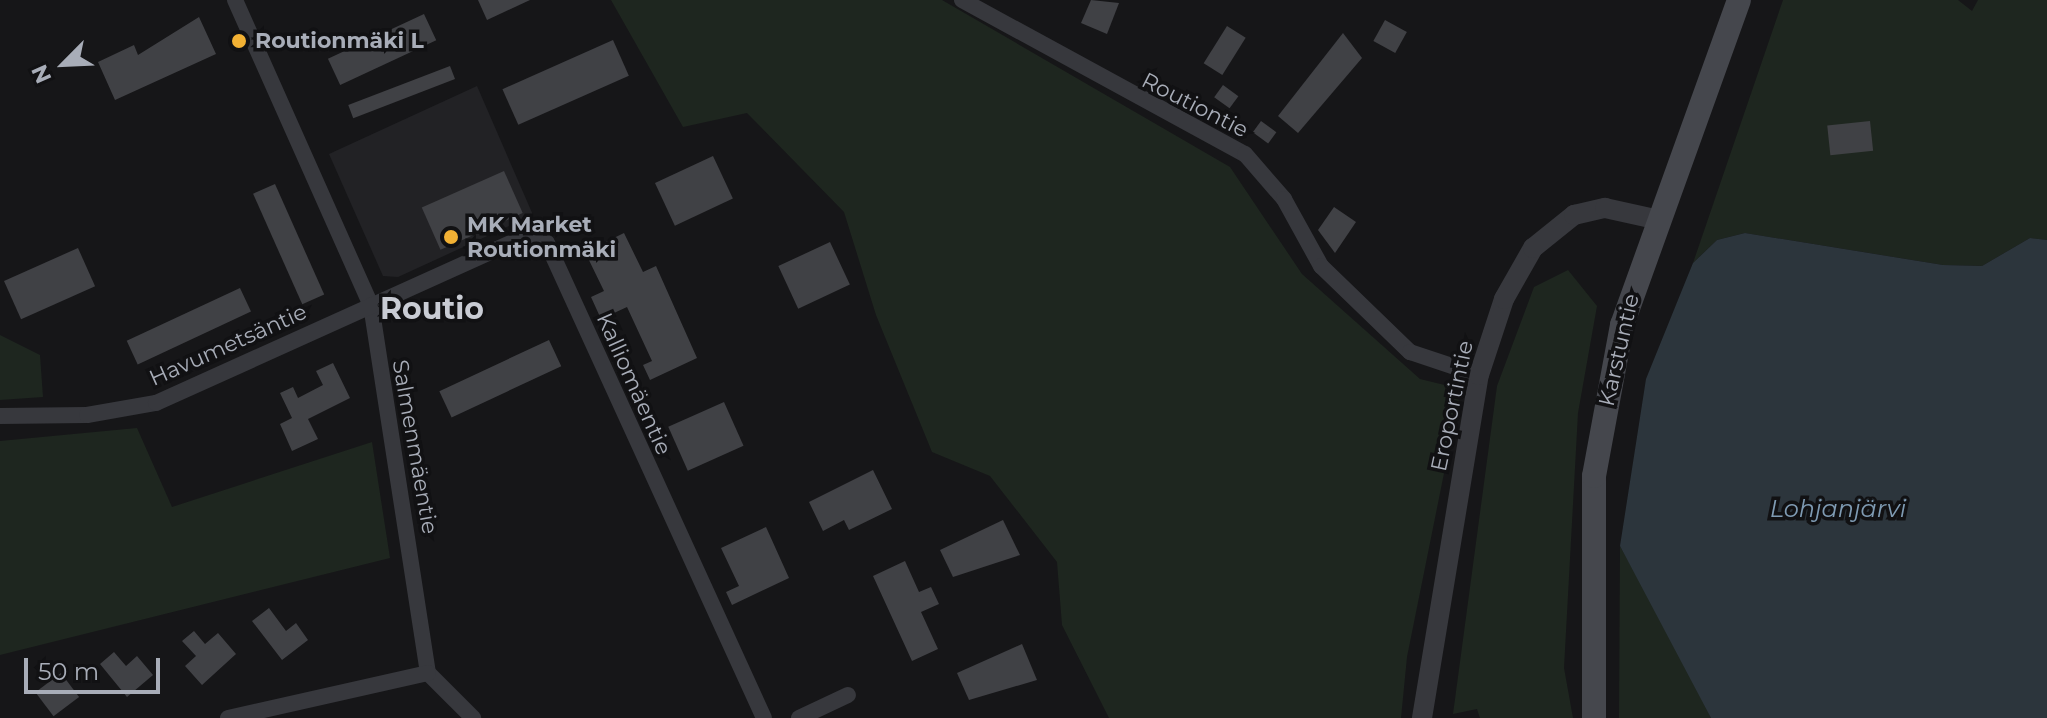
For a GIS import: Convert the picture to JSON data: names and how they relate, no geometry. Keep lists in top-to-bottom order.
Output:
{
  "streets": {
    "main road": ["Karstuntie"],
    "street": [
      "Routiontie",
      "Havumetsäntie",
      "Kalliomäentie",
      "Eroportintie",
      "Salmenmäentie"
    ]
  },
  "crossings": [
    ["Routiontie", "Eroportintie"],
    ["Havumetsäntie", "Kalliomäentie"],
    ["Havumetsäntie", "Salmenmäentie"],
    ["Karstuntie", "Eroportintie"],
    ["Kalliomäentie", "Salmenmäentie"]
  ],
  "districts": ["Routio"],
  "water": ["Lohjanjärvi"],
  "places": ["Routionmäki L", "MK Market Routionmäki"],
  "scale_bar": "50 m",
  "north": "bottom left"
}
